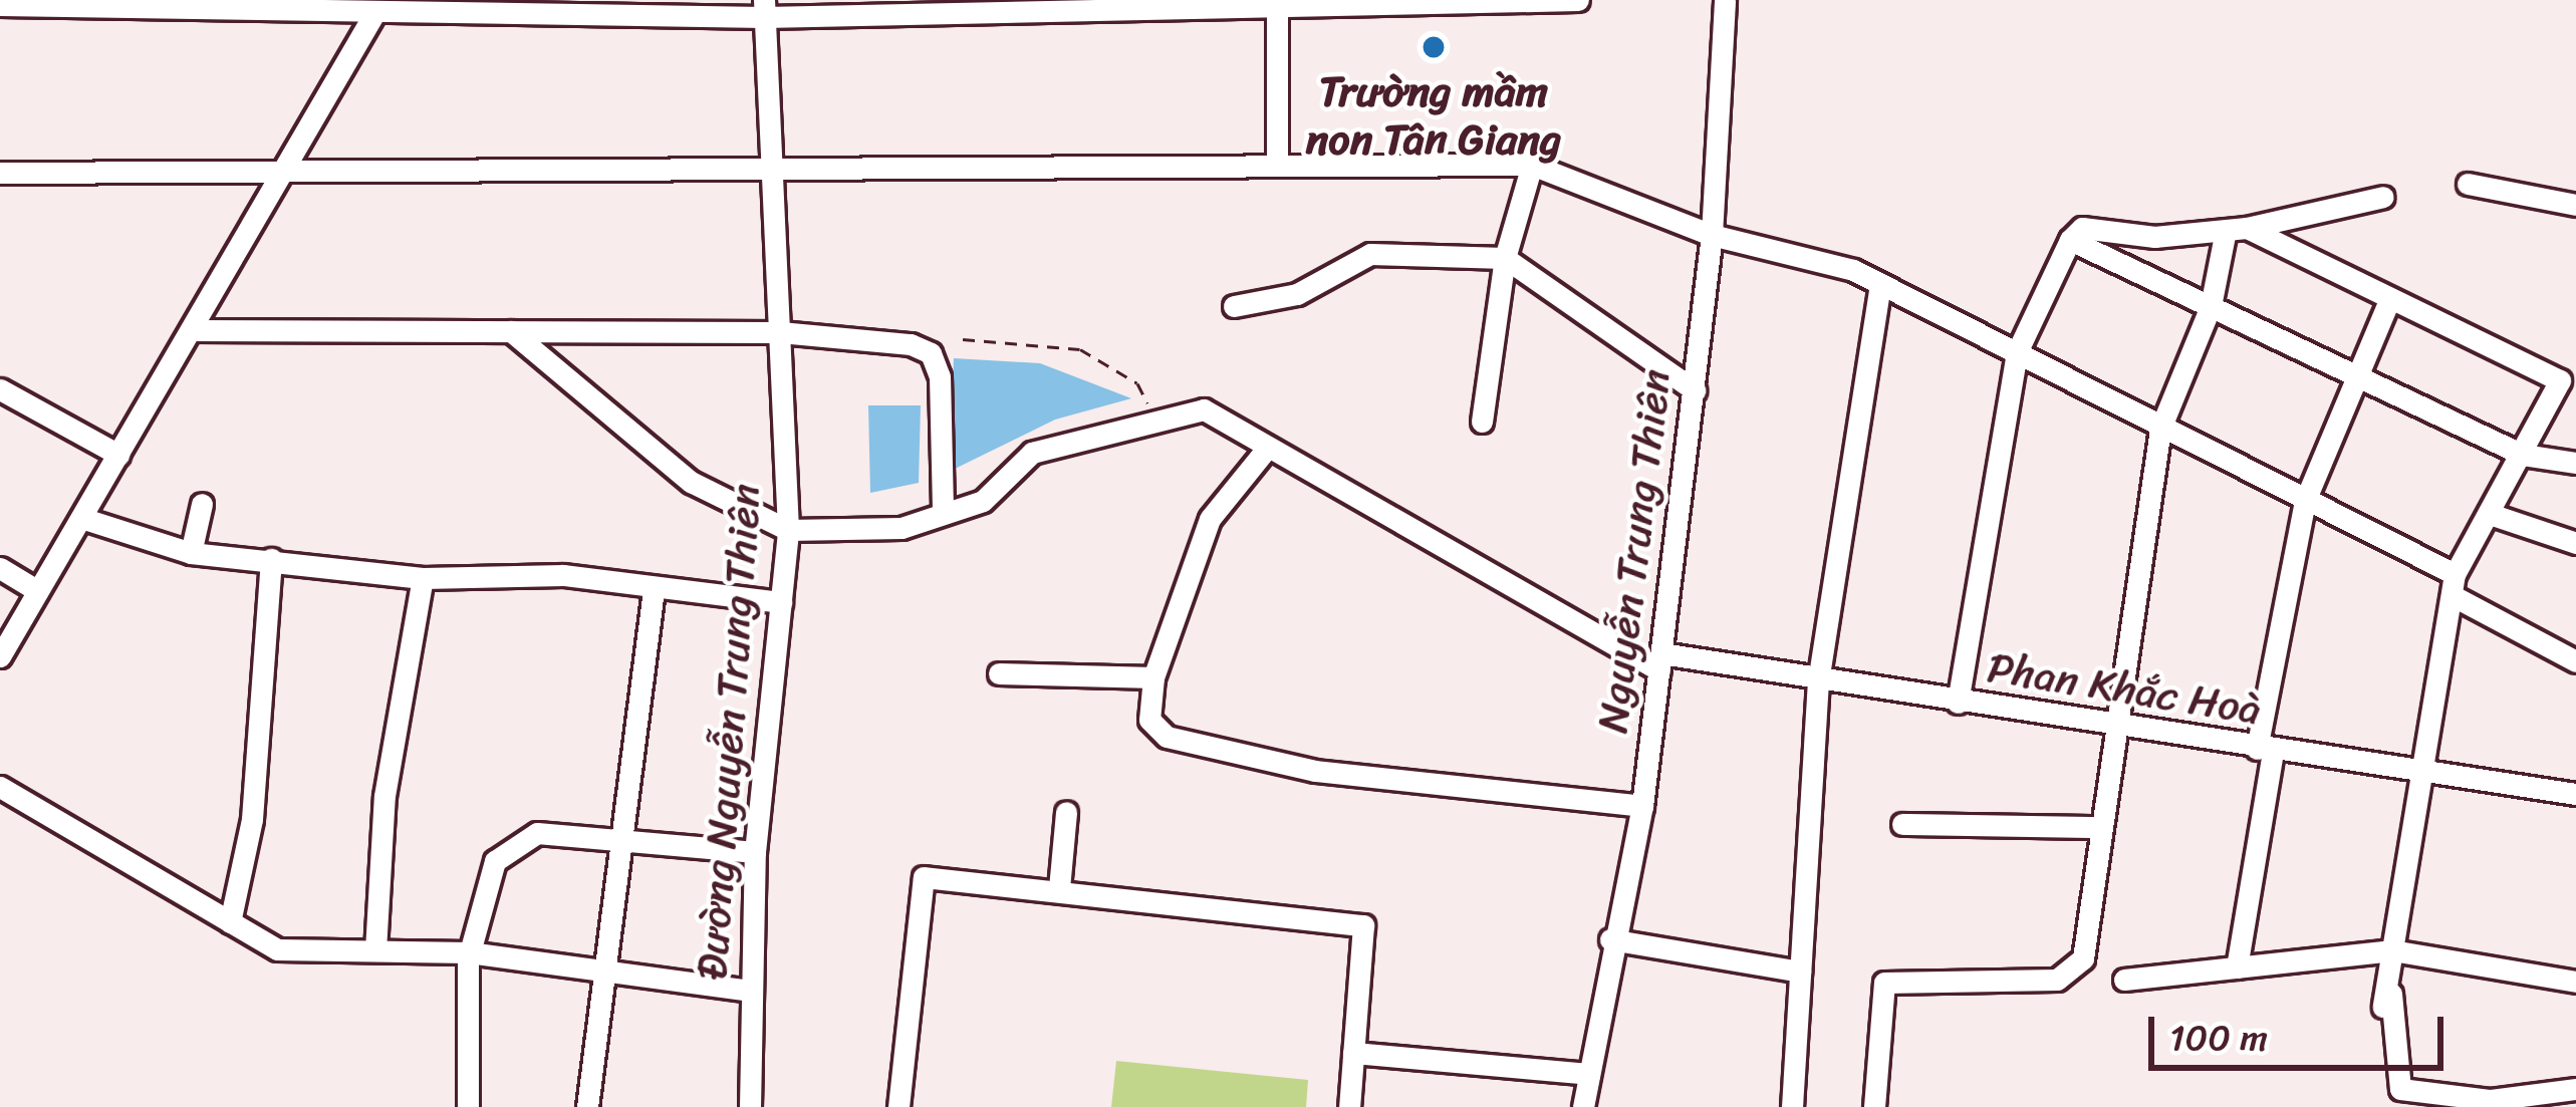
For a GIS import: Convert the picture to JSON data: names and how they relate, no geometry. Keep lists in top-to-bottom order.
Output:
{
  "streets": {
    "street": ["Nguyễn Trung Thiên", "Phan Khắc Hoà", "Đường Nguyễn Trung Thiên"]
  },
  "crossings": [
    ["Nguyễn Trung Thiên", "Phan Khắc Hoà"],
    ["Phan Khắc Hoà", "Đường Nguyễn Trung Thiên"]
  ],
  "places": ["Trường mầm non Tân Giang"],
  "scale_bar": "100 m"
}
